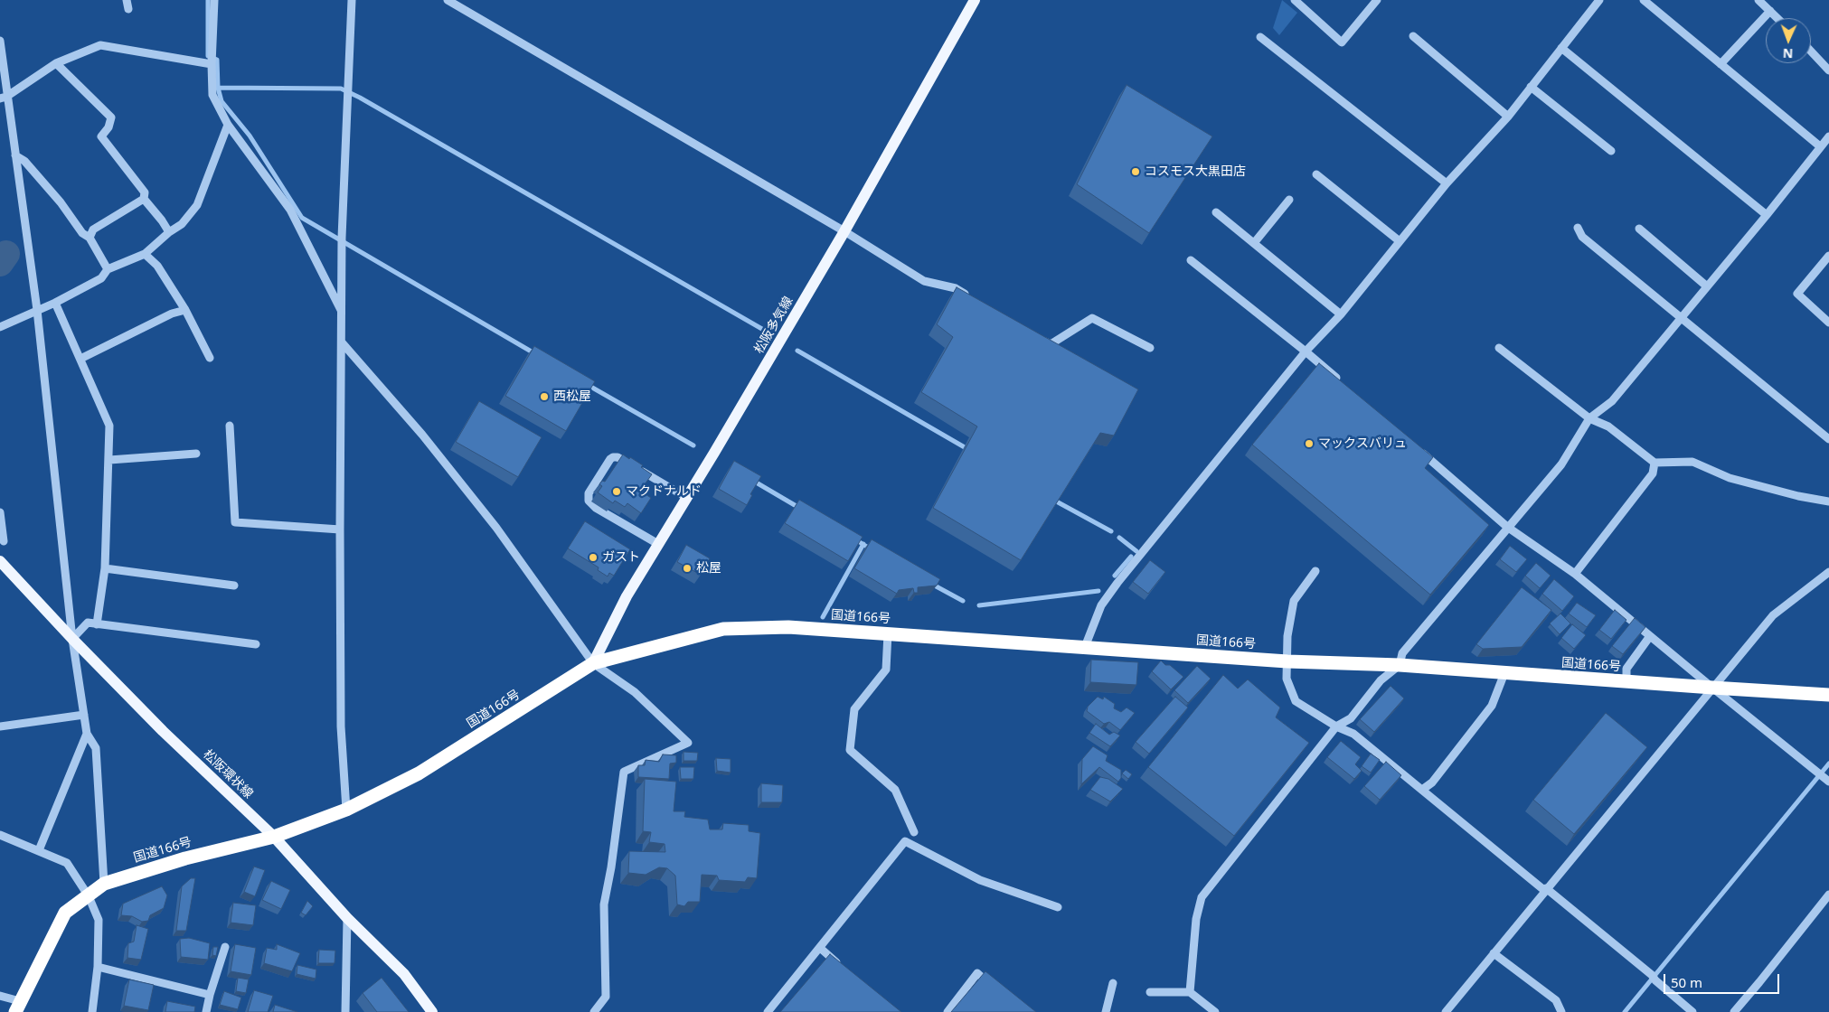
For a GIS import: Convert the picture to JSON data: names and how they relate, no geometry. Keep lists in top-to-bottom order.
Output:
{
  "streets": {
    "highway": ["国道166号"],
    "main road": ["松阪多気線", "松阪環状線"]
  },
  "crossings": [
    ["松阪多気線", "国道166号"],
    ["国道166号", "松阪環状線"]
  ],
  "places": [
    "コスモス大黒田店",
    "西松屋",
    "マックスバリュ",
    "マクドナルド",
    "ガスト",
    "松屋"
  ],
  "scale_bar": "50 m",
  "north": "bottom"
}
